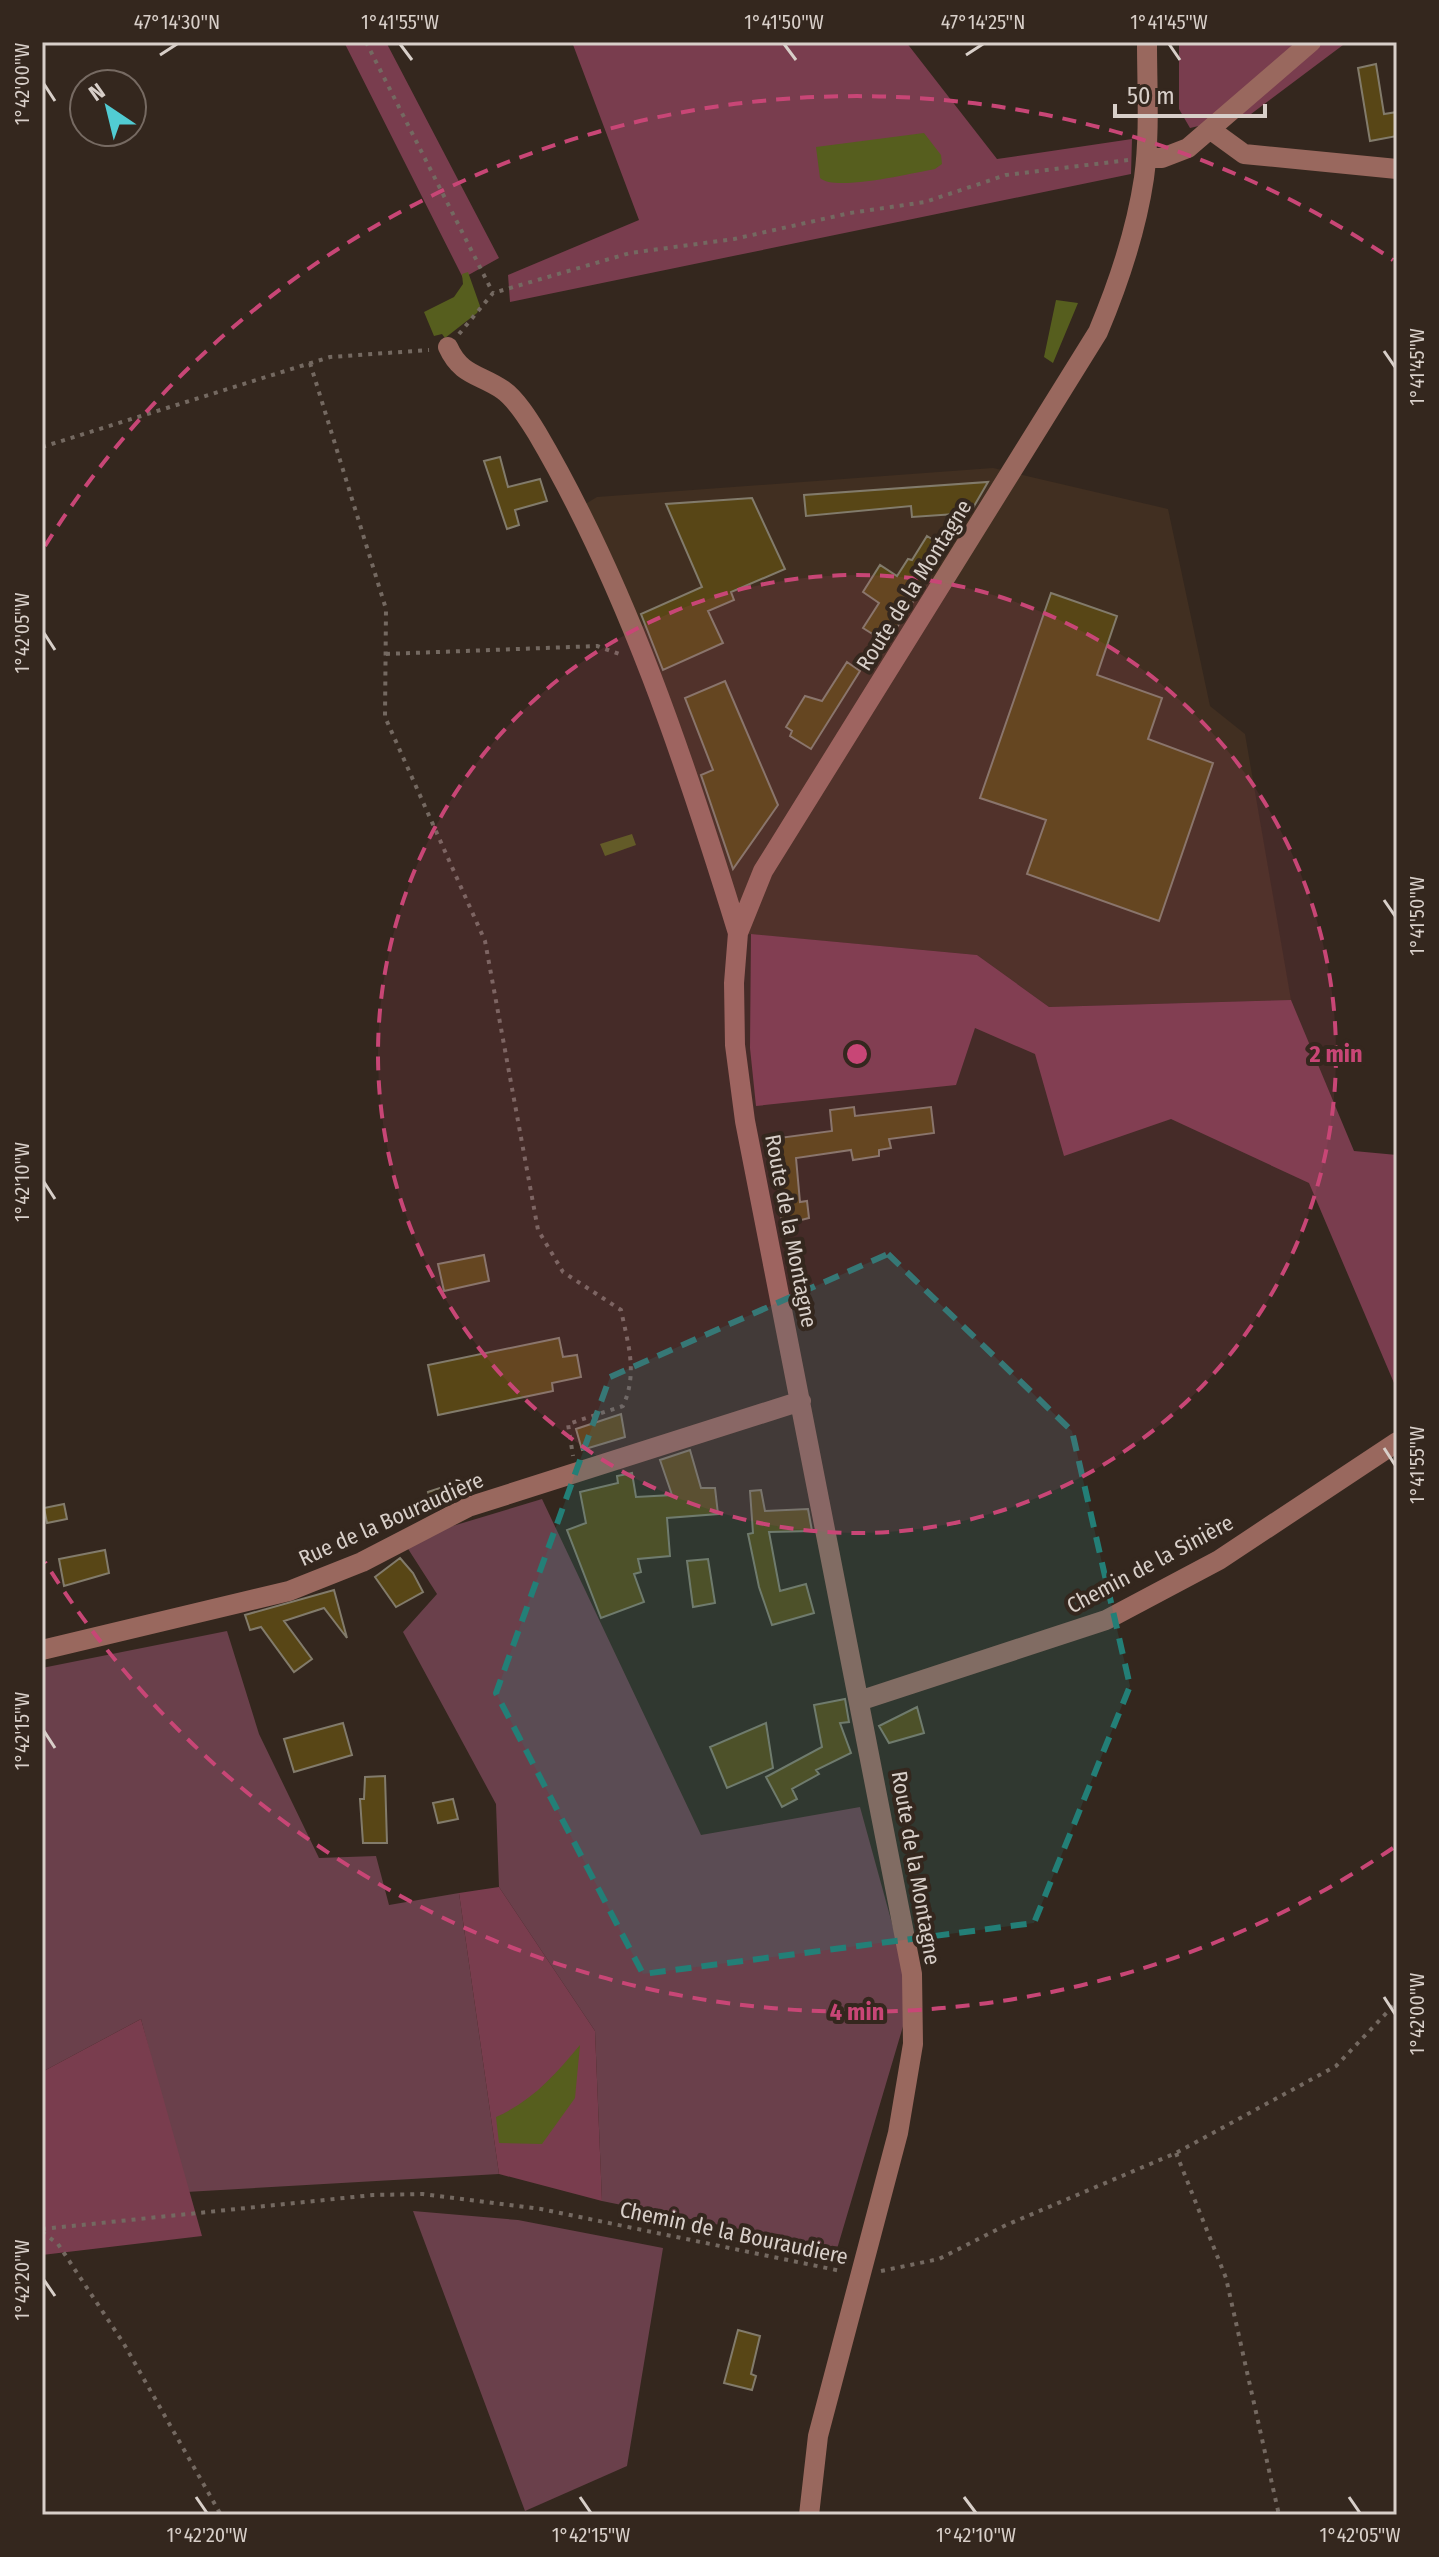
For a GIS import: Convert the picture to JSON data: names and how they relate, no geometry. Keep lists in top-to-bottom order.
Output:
{
  "streets": {
    "street": ["Route de la Montagne", "Rue de la Bouraudière", "Chemin de la Sinière"],
    "path": ["Chemin de la Bouraudiere"]
  },
  "crossings": [
    ["Route de la Montagne", "Rue de la Bouraudière"],
    ["Route de la Montagne", "Chemin de la Sinière"],
    ["Route de la Montagne", "Chemin de la Bouraudiere"]
  ],
  "scale_bar": "50 m",
  "north": "top left",
  "coordinates": [
    "47°14'30\"N",
    "1°41'55\"W",
    "1°41'50\"W",
    "47°14'25\"N",
    "1°41'45\"W",
    "1°42'00\"W",
    "1°42'05\"W",
    "1°42'10\"W",
    "1°42'15\"W",
    "1°42'20\"W"
  ],
  "rings": ["2 min", "4 min"]
}
